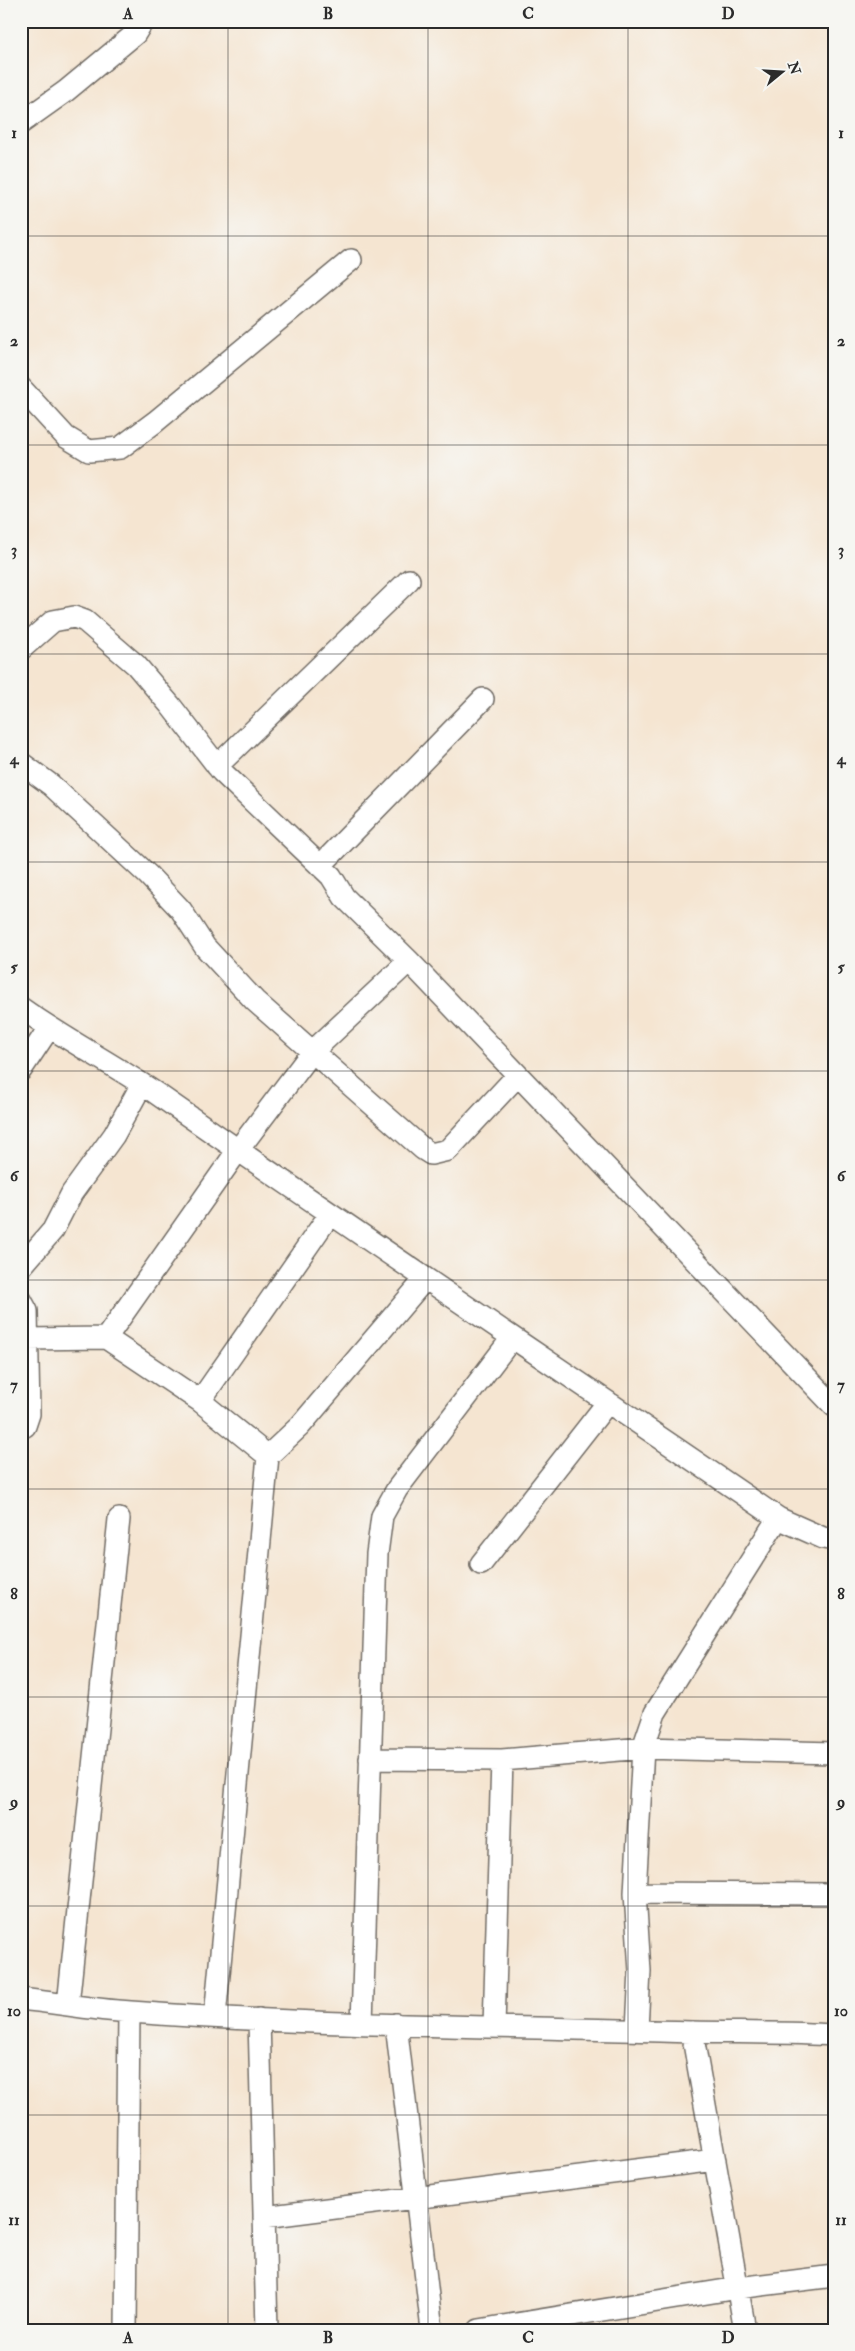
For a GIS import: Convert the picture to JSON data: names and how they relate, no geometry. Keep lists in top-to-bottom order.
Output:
{
  "north": "right",
  "grid": {
    "columns": [
      "A",
      "B",
      "C",
      "D"
    ],
    "rows": [
      "1",
      "2",
      "3",
      "4",
      "5",
      "6",
      "7",
      "8",
      "9",
      "10",
      "11"
    ]
  }
}
